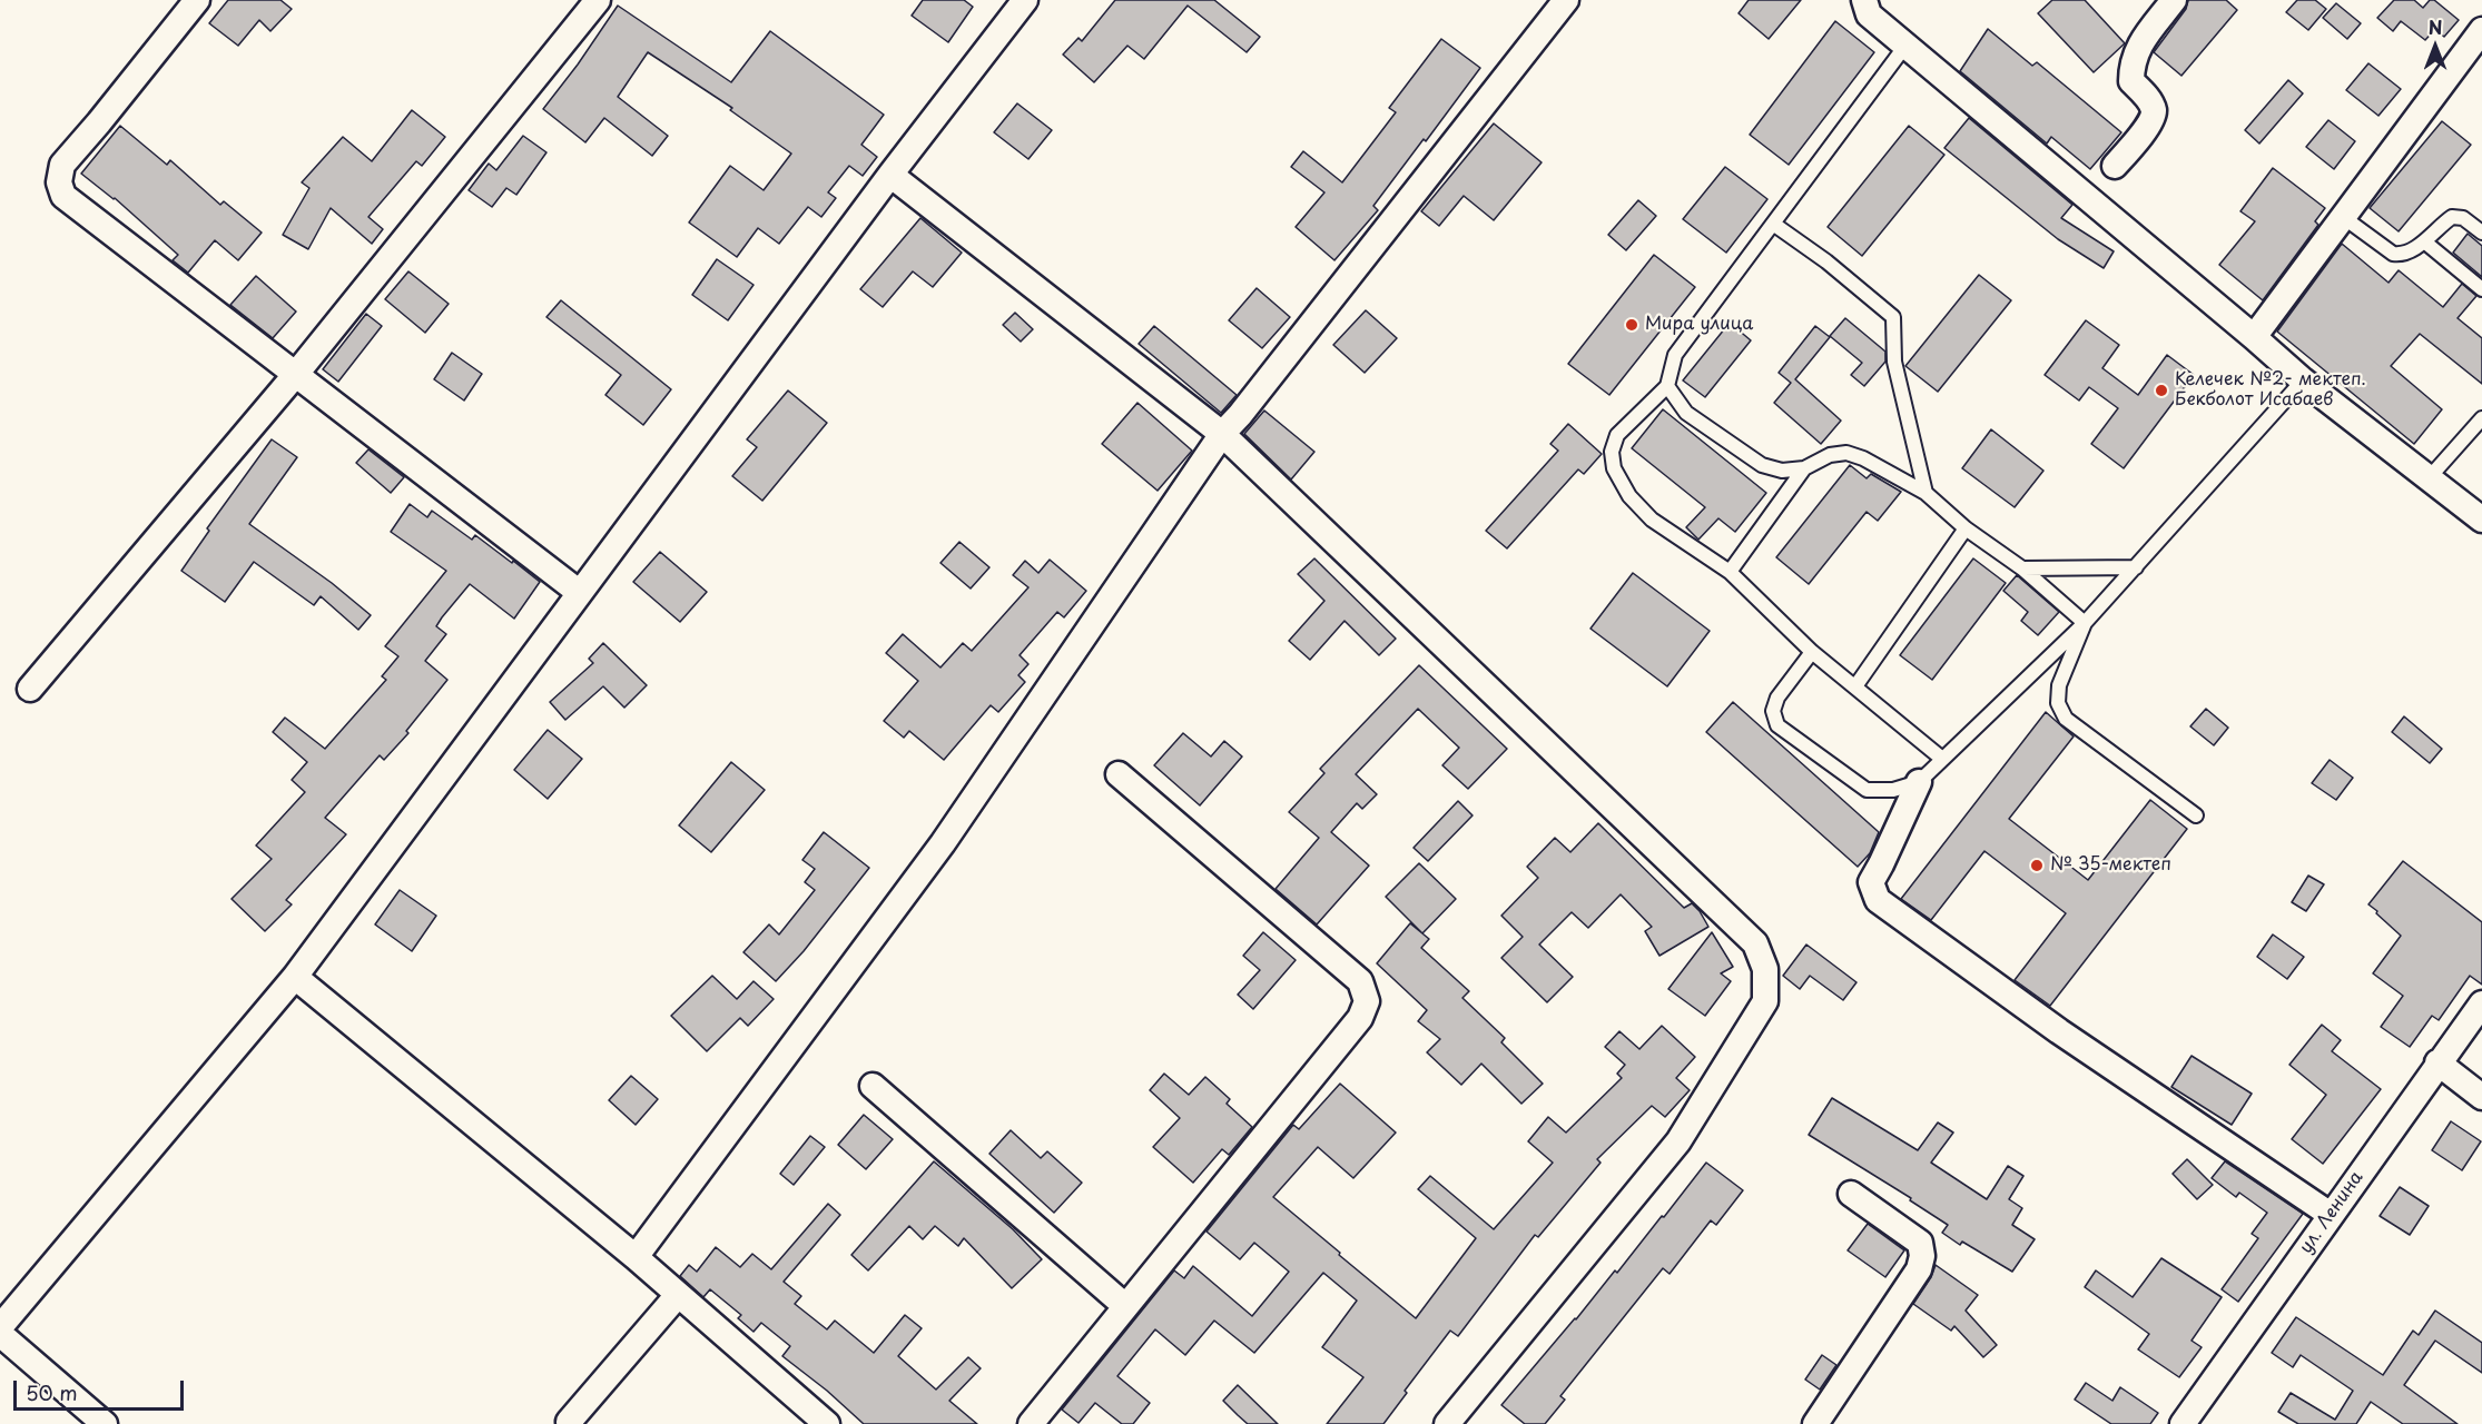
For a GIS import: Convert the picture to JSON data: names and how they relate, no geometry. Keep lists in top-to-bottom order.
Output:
{
  "streets": {
    "street": ["ул. Ленина"]
  },
  "places": ["Мира улица", "Келечек №2- мектеп. Бекболот Исабаев", "№ 35-мектеп"],
  "scale_bar": "50 m",
  "north": "top"
}
